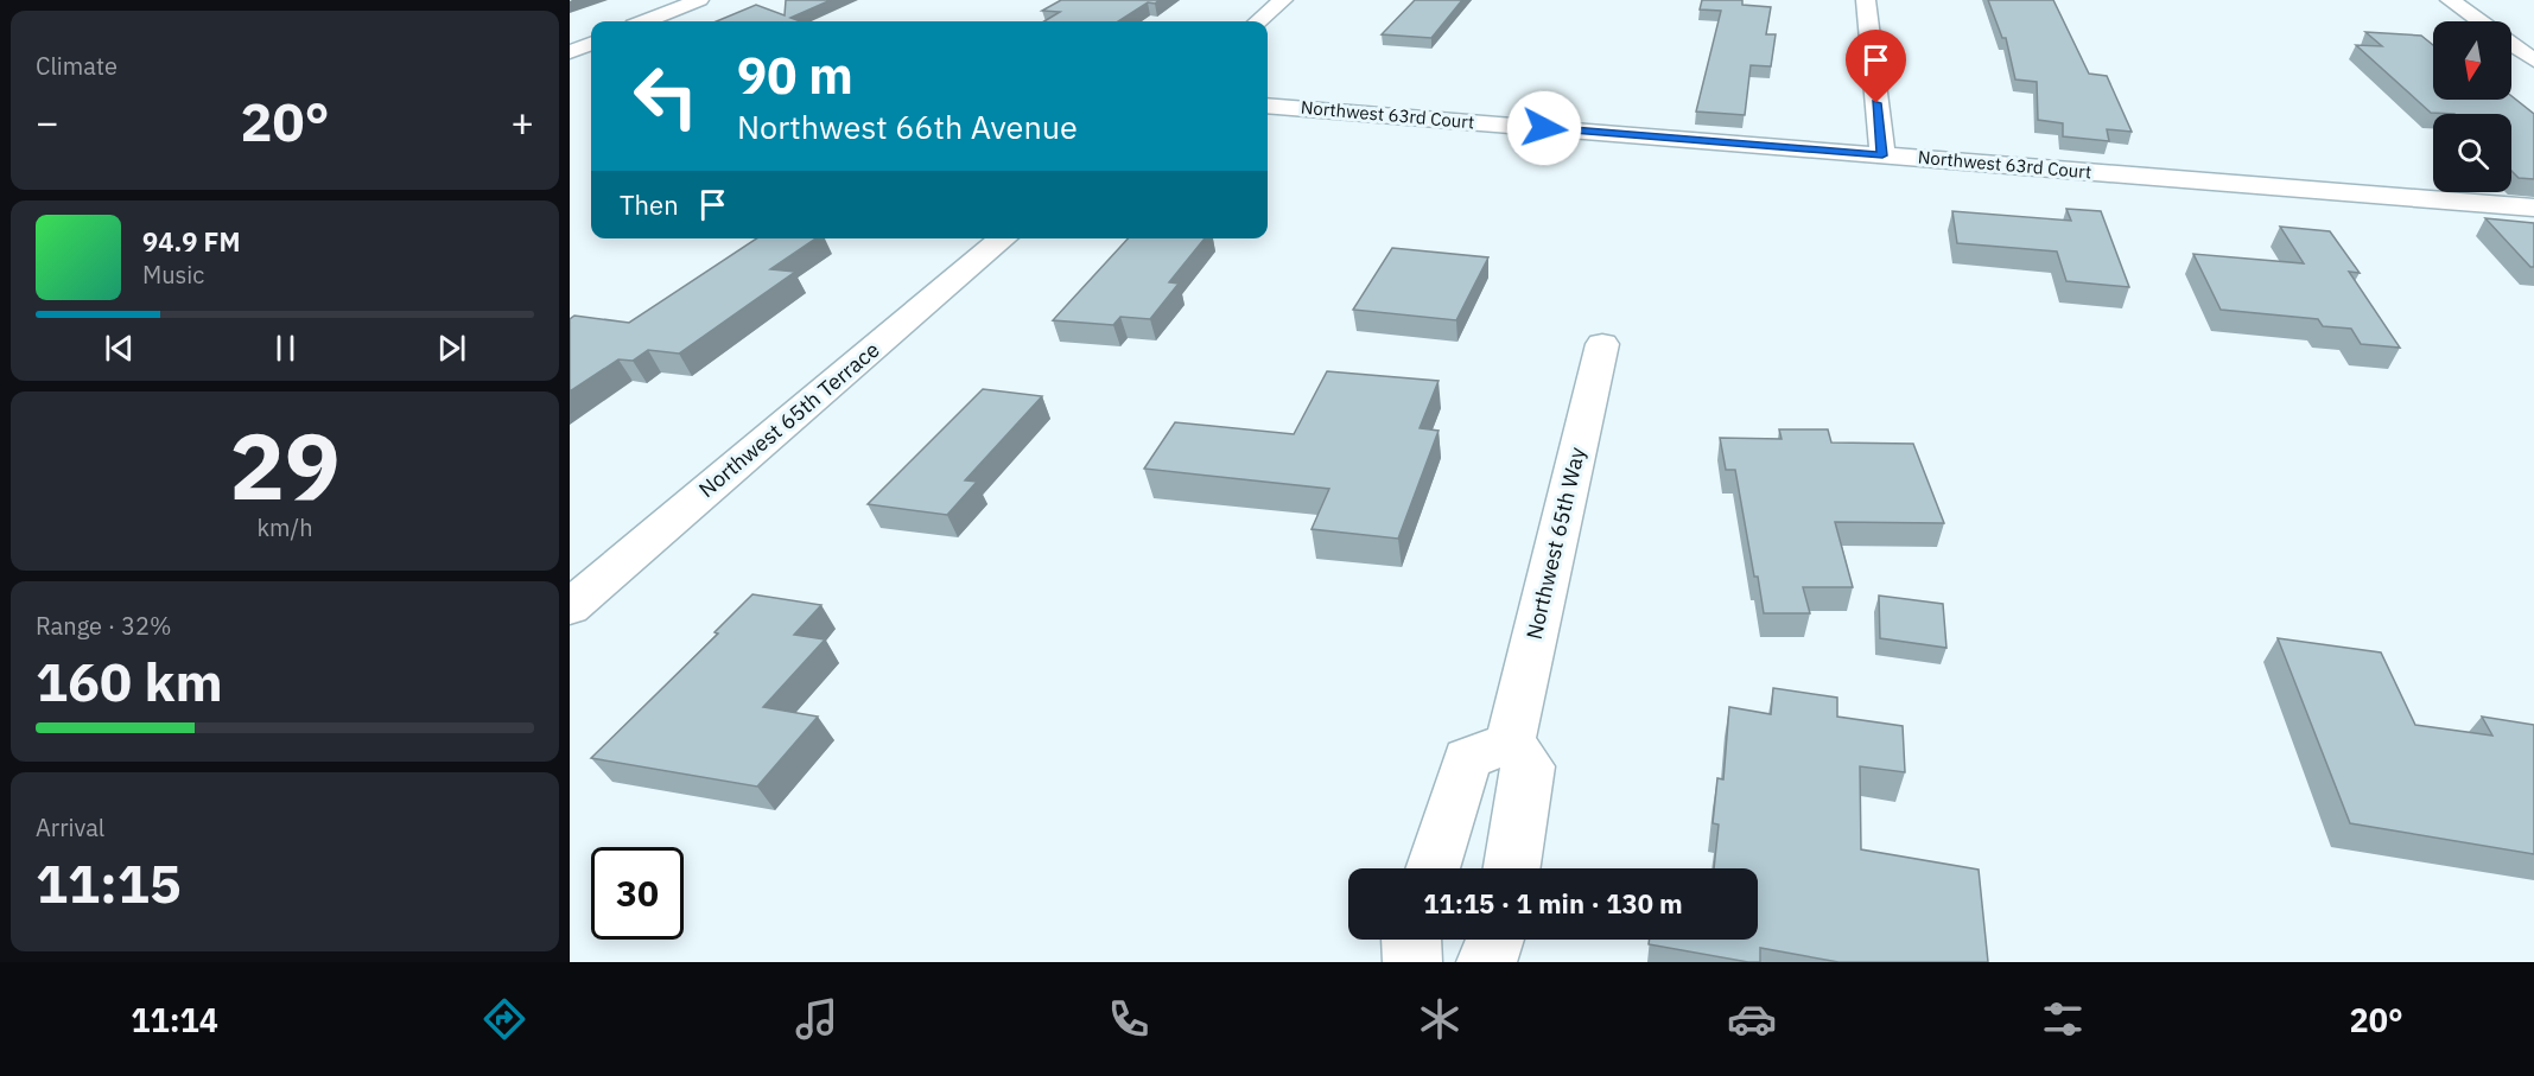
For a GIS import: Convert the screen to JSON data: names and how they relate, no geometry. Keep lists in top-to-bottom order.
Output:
{
  "streets": {
    "street": ["Northwest 63rd Court", "Northwest 65th Terrace", "Northwest 65th Way"]
  },
  "north": "bottom",
  "page": {
    "tile": [
      "Climate",
      ["29", "km/h"],
      ["Range · 32%", "160 km"],
      ["Arrival", "11:15"]
    ],
    "turn": ["90 m", "Northwest 66th Avenue"],
    "heat": ["−", "20°", "+"],
    "then": "Then",
    "song": ["94.9 FM", "Music"],
    "limit": "30",
    "trip": "11:15 · 1 min · 130 m",
    "tabs": ["11:14", "20°"]
  }
}
